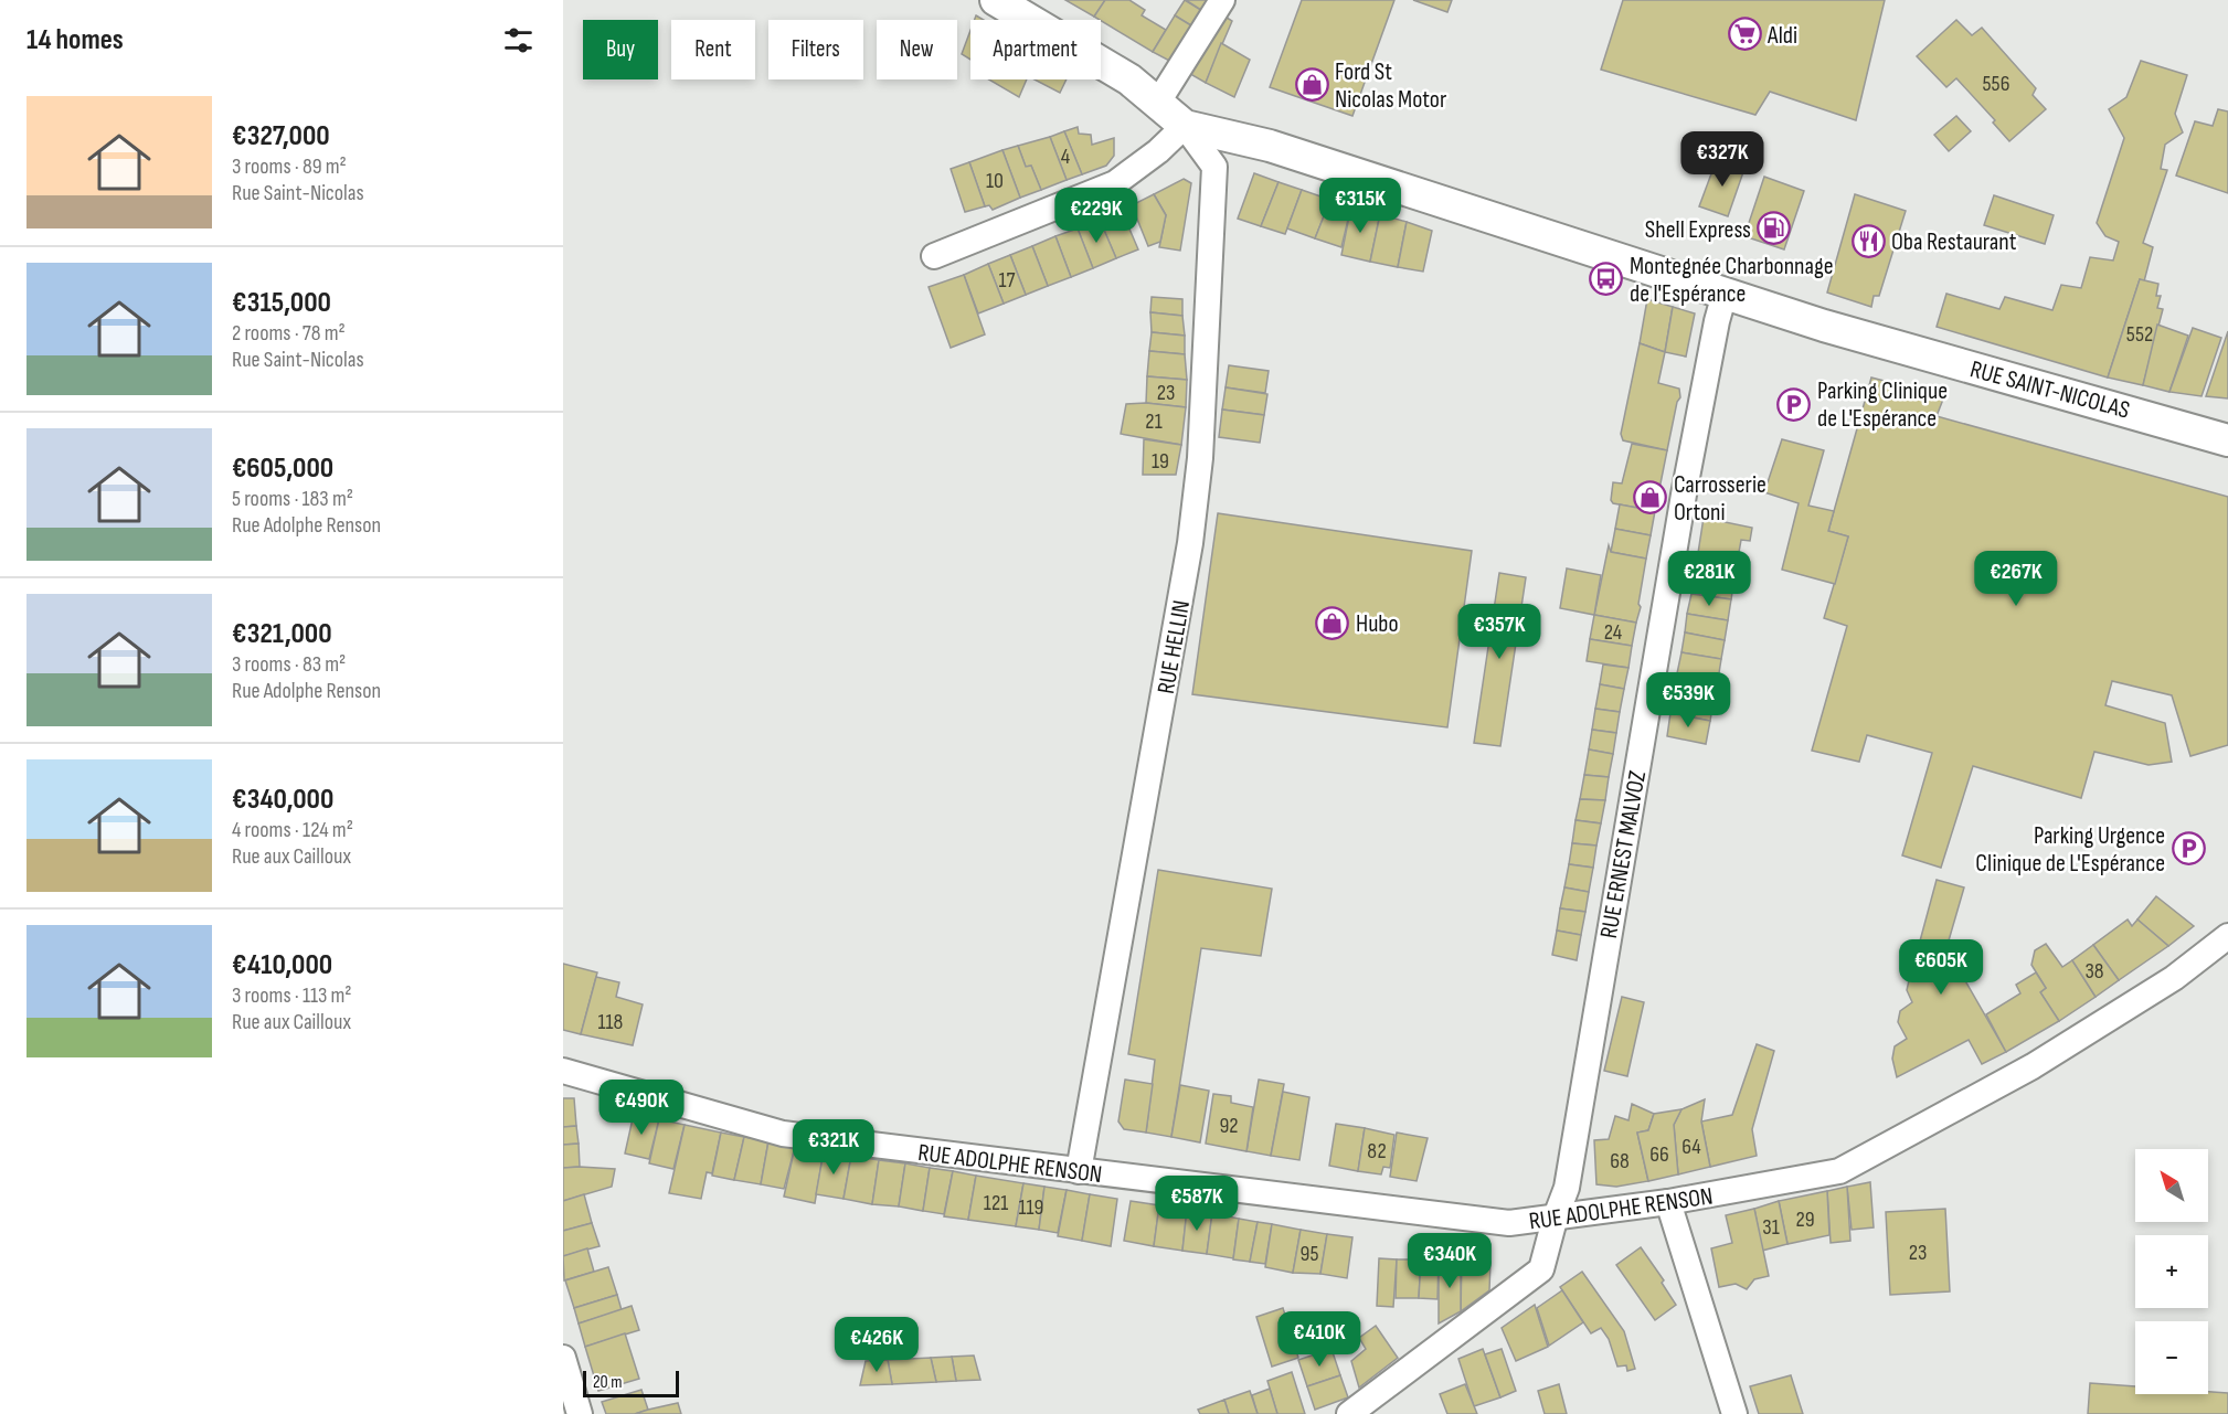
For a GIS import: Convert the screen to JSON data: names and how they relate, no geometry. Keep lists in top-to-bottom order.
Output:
{
  "streets": {
    "street": [
      "RUE SAINT-NICOLAS",
      "RUE HELLIN",
      "RUE ERNEST MALVOZ",
      "RUE ADOLPHE RENSON"
    ]
  },
  "crossings": [
    ["RUE SAINT-NICOLAS", "RUE HELLIN"],
    ["RUE SAINT-NICOLAS", "RUE ERNEST MALVOZ"],
    ["RUE HELLIN", "RUE ADOLPHE RENSON"],
    ["RUE ERNEST MALVOZ", "RUE ADOLPHE RENSON"]
  ],
  "places": {
    "supermarket": ["Aldi"],
    "shop": ["Ford St Nicolas Motor", "Carrosserie Ortoni", "Hubo"],
    "fuel station": ["Shell Express"],
    "restaurant": ["Oba Restaurant"],
    "bus stop": ["Montegnée Charbonnage de l'Espérance"],
    "parking": ["Parking Clinique de L'Espérance", "Parking Urgence Clinique de L'Espérance"]
  },
  "house_numbers": [
    "556",
    "4",
    "10",
    "17",
    "552",
    "23",
    "21",
    "19",
    "24",
    "38",
    "118",
    "92",
    "64",
    "82",
    "66",
    "68",
    "121",
    "119",
    "29",
    "31",
    "23",
    "95"
  ],
  "scale_bar": "20 m",
  "north": "top left",
  "page": {
    "heading": "14 homes",
    "chip": [
      "Buy",
      "Rent",
      "Filters",
      "New",
      "Apartment"
    ],
    "list": [
      {
        "name": "€327,000",
        "note": "3 rooms · 89 m² · Rue Saint-Nicolas"
      },
      {
        "name": "€315,000",
        "note": "2 rooms · 78 m² · Rue Saint-Nicolas"
      },
      {
        "name": "€605,000",
        "note": "5 rooms · 183 m² · Rue Adolphe Renson"
      },
      {
        "name": "€321,000",
        "note": "3 rooms · 83 m² · Rue Adolphe Renson"
      },
      {
        "name": "€340,000",
        "note": "4 rooms · 124 m² · Rue aux Cailloux"
      },
      {
        "name": "€410,000",
        "note": "3 rooms · 113 m² · Rue aux Cailloux"
      }
    ],
    "price": [
      "€327K",
      "€315K",
      "€229K",
      "€281K",
      "€267K",
      "€357K",
      "€539K",
      "€605K",
      "€490K",
      "€321K",
      "€587K",
      "€340K",
      "€410K",
      "€426K"
    ],
    "map_buttons": ["+", "−"],
    "scale": "20 m"
  }
}
